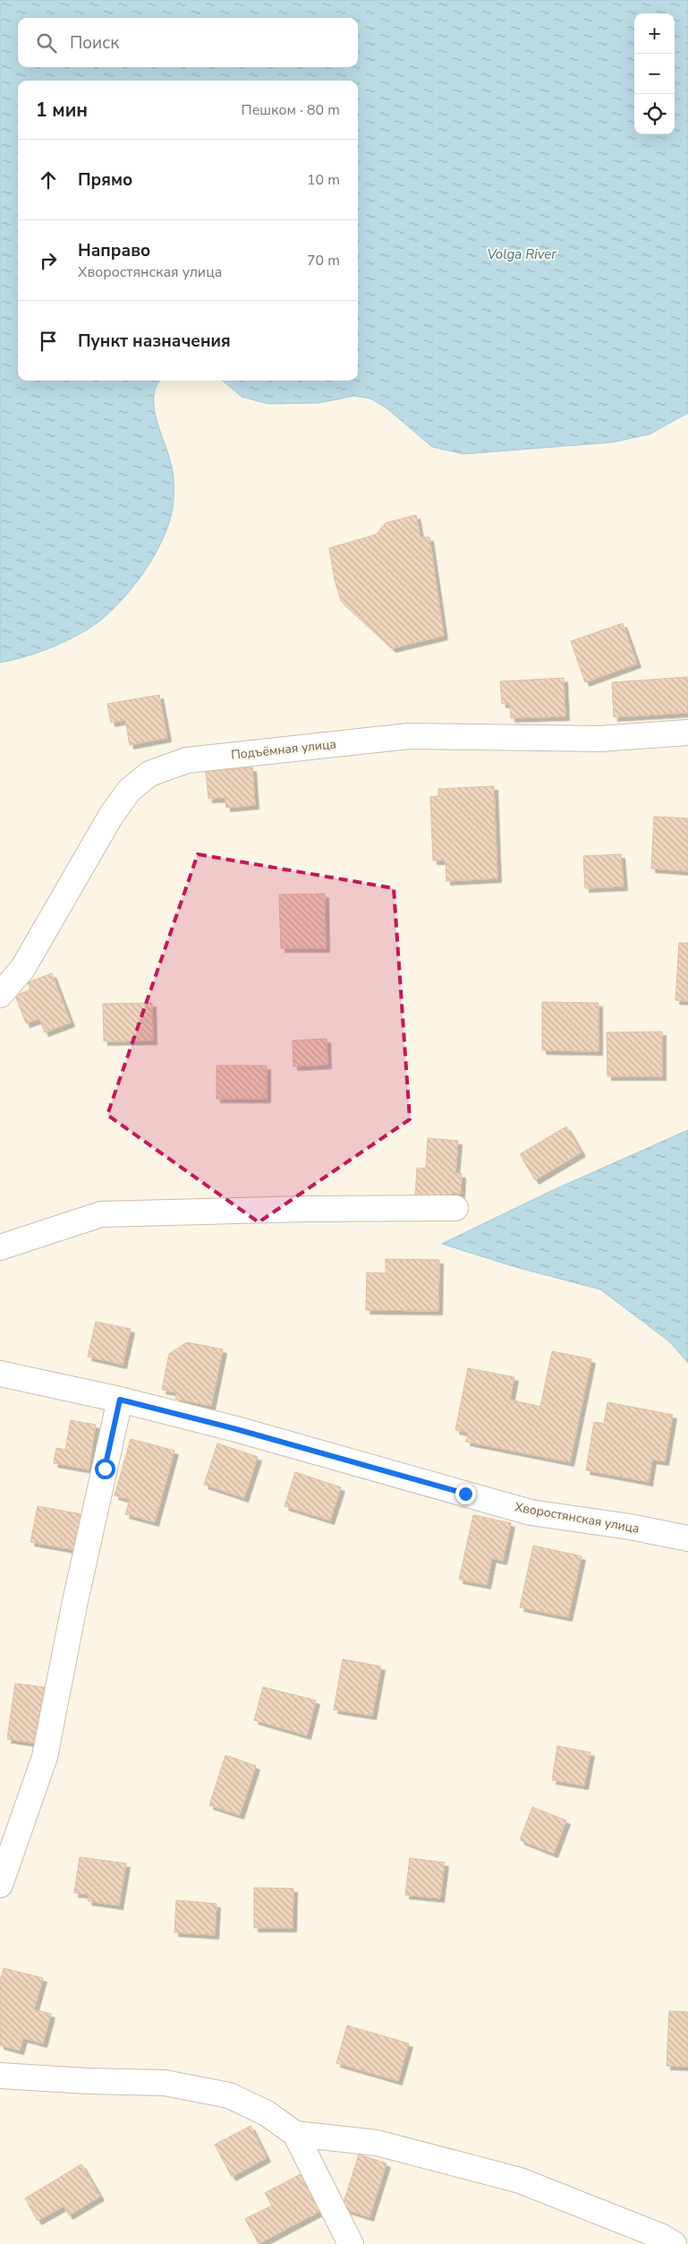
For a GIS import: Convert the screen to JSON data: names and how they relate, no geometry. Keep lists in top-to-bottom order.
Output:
{
  "streets": {
    "street": ["Подъёмная улица", "Хворостянская улица"]
  },
  "water": ["Volga River"],
  "page": {
    "map_buttons": ["+", "−"],
    "search": "Поиск",
    "heading": ["1 мин", "Пешком · 80 m"],
    "list": [
      ["Прямо", "10 m"],
      ["Направо", "Хворостянская улица", "70 m"],
      "Пункт назначения"
    ]
  }
}
